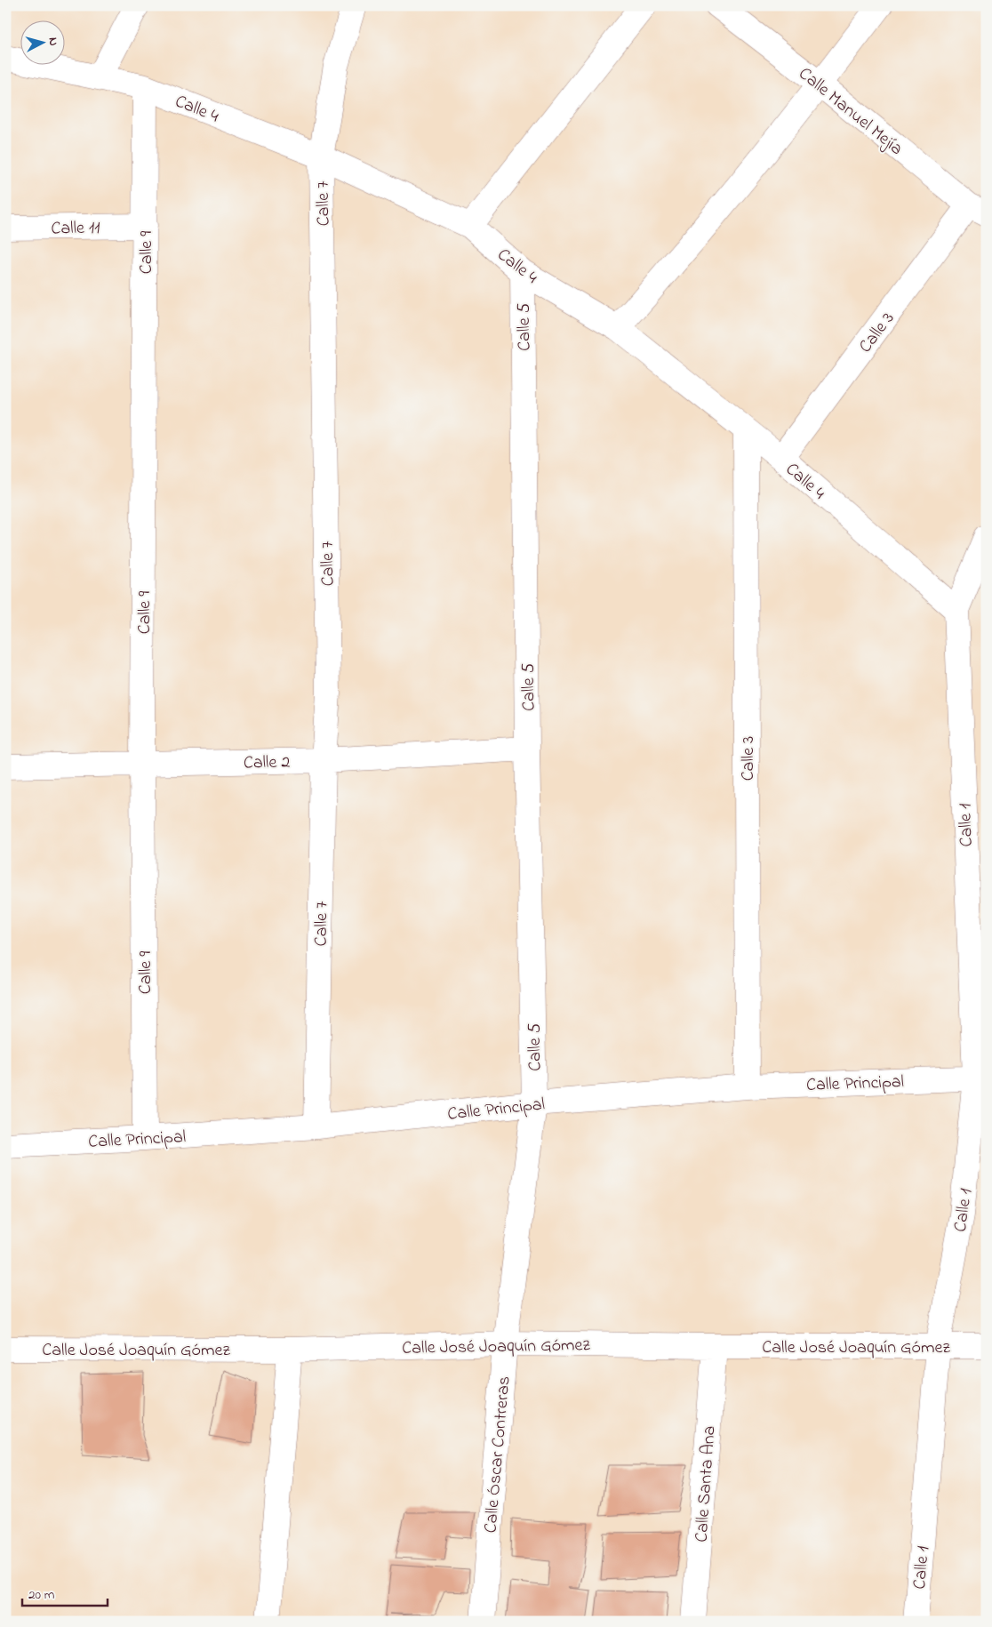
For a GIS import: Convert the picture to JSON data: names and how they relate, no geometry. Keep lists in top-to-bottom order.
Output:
{
  "streets": {
    "street": [
      "Calle 4",
      "Calle Manuel Mejía",
      "Calle 7",
      "Calle 11",
      "Calle 9",
      "Calle 5",
      "Calle 3",
      "Calle 2",
      "Calle 1",
      "Calle Principal",
      "Calle José Joaquín Gómez",
      "Calle Óscar Contreras",
      "Calle Santa Ana"
    ]
  },
  "crossings": [
    ["Calle 4", "Calle 7"],
    ["Calle 4", "Calle 9"],
    ["Calle 4", "Calle 5"],
    ["Calle 4", "Calle 3"],
    ["Calle 4", "Calle 1"],
    ["Calle Manuel Mejía", "Calle 3"],
    ["Calle 7", "Calle 2"],
    ["Calle 7", "Calle Principal"],
    ["Calle 11", "Calle 9"],
    ["Calle 9", "Calle 2"],
    ["Calle 9", "Calle Principal"],
    ["Calle 5", "Calle 2"],
    ["Calle 5", "Calle Principal"],
    ["Calle 5", "Calle Óscar Contreras"],
    ["Calle 3", "Calle Principal"],
    ["Calle 1", "Calle Principal"],
    ["Calle 1", "Calle José Joaquín Gómez"],
    ["Calle Principal", "Calle Óscar Contreras"],
    ["Calle José Joaquín Gómez", "Calle Óscar Contreras"],
    ["Calle José Joaquín Gómez", "Calle Santa Ana"]
  ],
  "scale_bar": "20 m",
  "north": "right"
}
